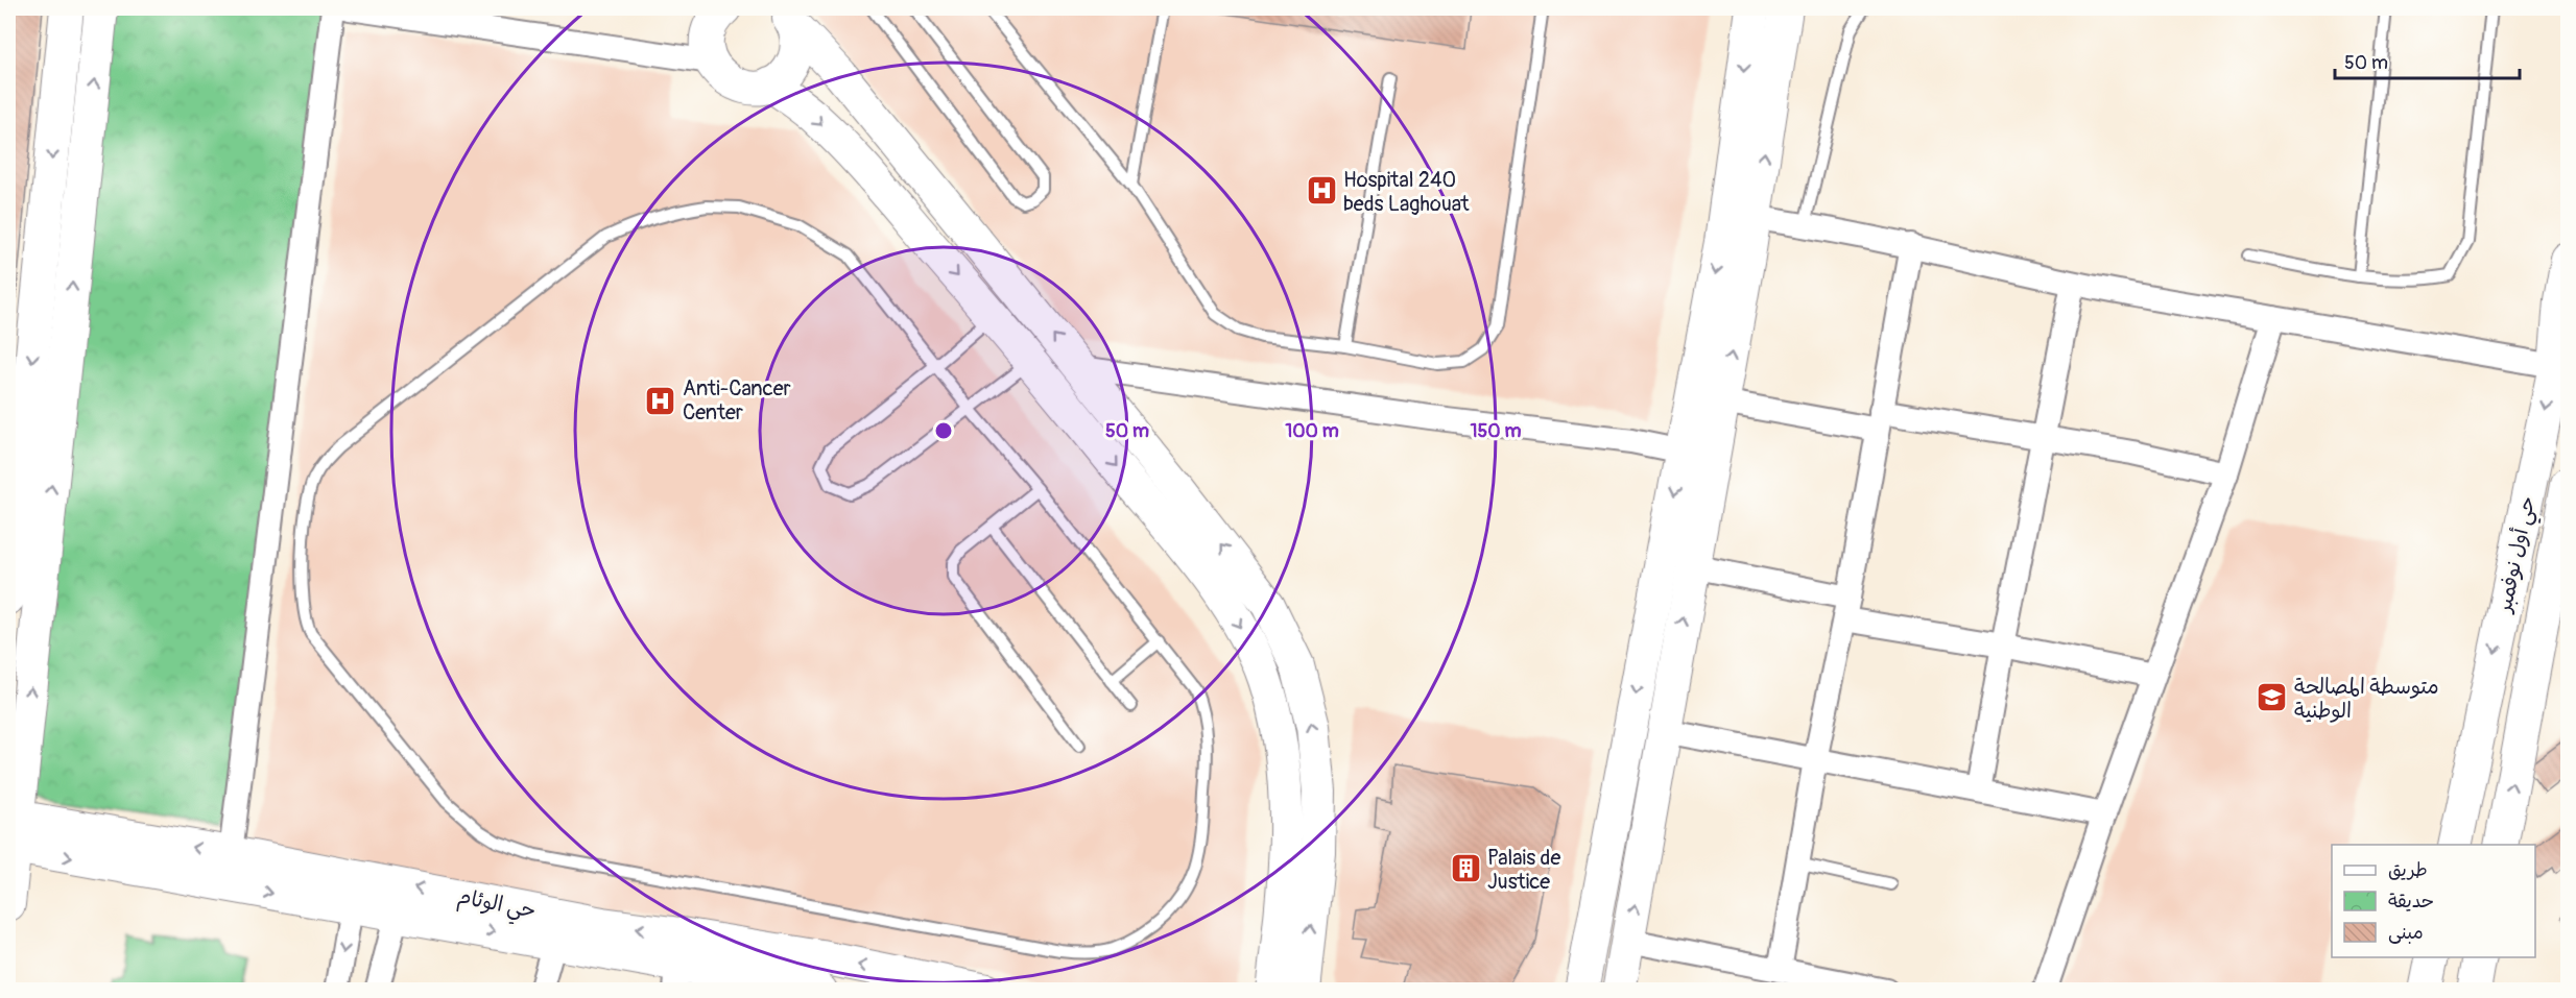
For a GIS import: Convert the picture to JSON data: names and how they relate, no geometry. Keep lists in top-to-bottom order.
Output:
{
  "streets": {
    "street": ["حي أول نوفمبر", "حي الوئام"]
  },
  "places": {
    "hospital": ["Hospital 240 beds Laghouat", "Anti-Cancer Center"],
    "school or university": ["متوسطة المصالحة الوطنية"],
    "building": ["Palais de Justice"]
  },
  "legend": ["طريق", "حديقة", "مبنى"],
  "scale_bar": "50 m",
  "rings": ["50 m", "100 m", "150 m"]
}
